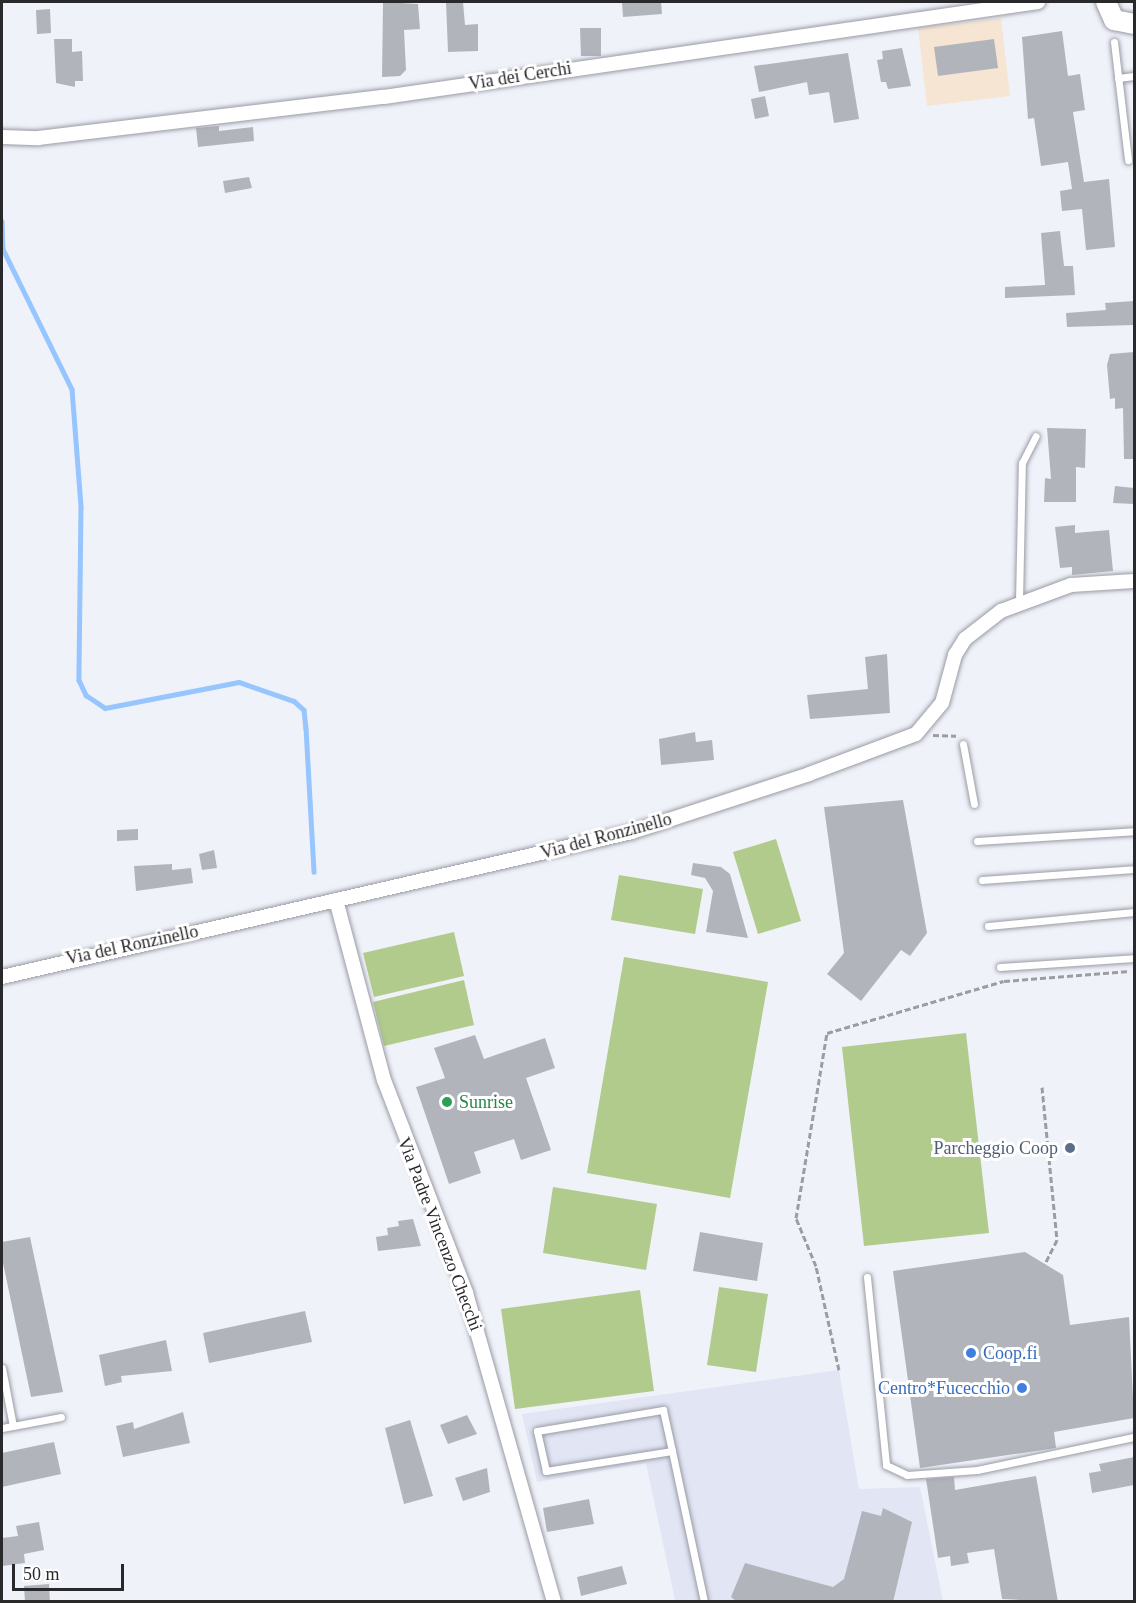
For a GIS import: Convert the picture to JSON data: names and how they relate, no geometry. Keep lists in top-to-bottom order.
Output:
{
  "streets": {
    "street": ["Via dei Cerchi", "Via del Ronzinello", "Via Padre Vincenzo Checchi"]
  },
  "crossings": [
    ["Via del Ronzinello", "Via Padre Vincenzo Checchi"]
  ],
  "places": [
    "Sunrise",
    "Parcheggio Coop",
    "Coop.fi",
    "Centro*Fucecchio"
  ],
  "scale_bar": "50 m"
}
